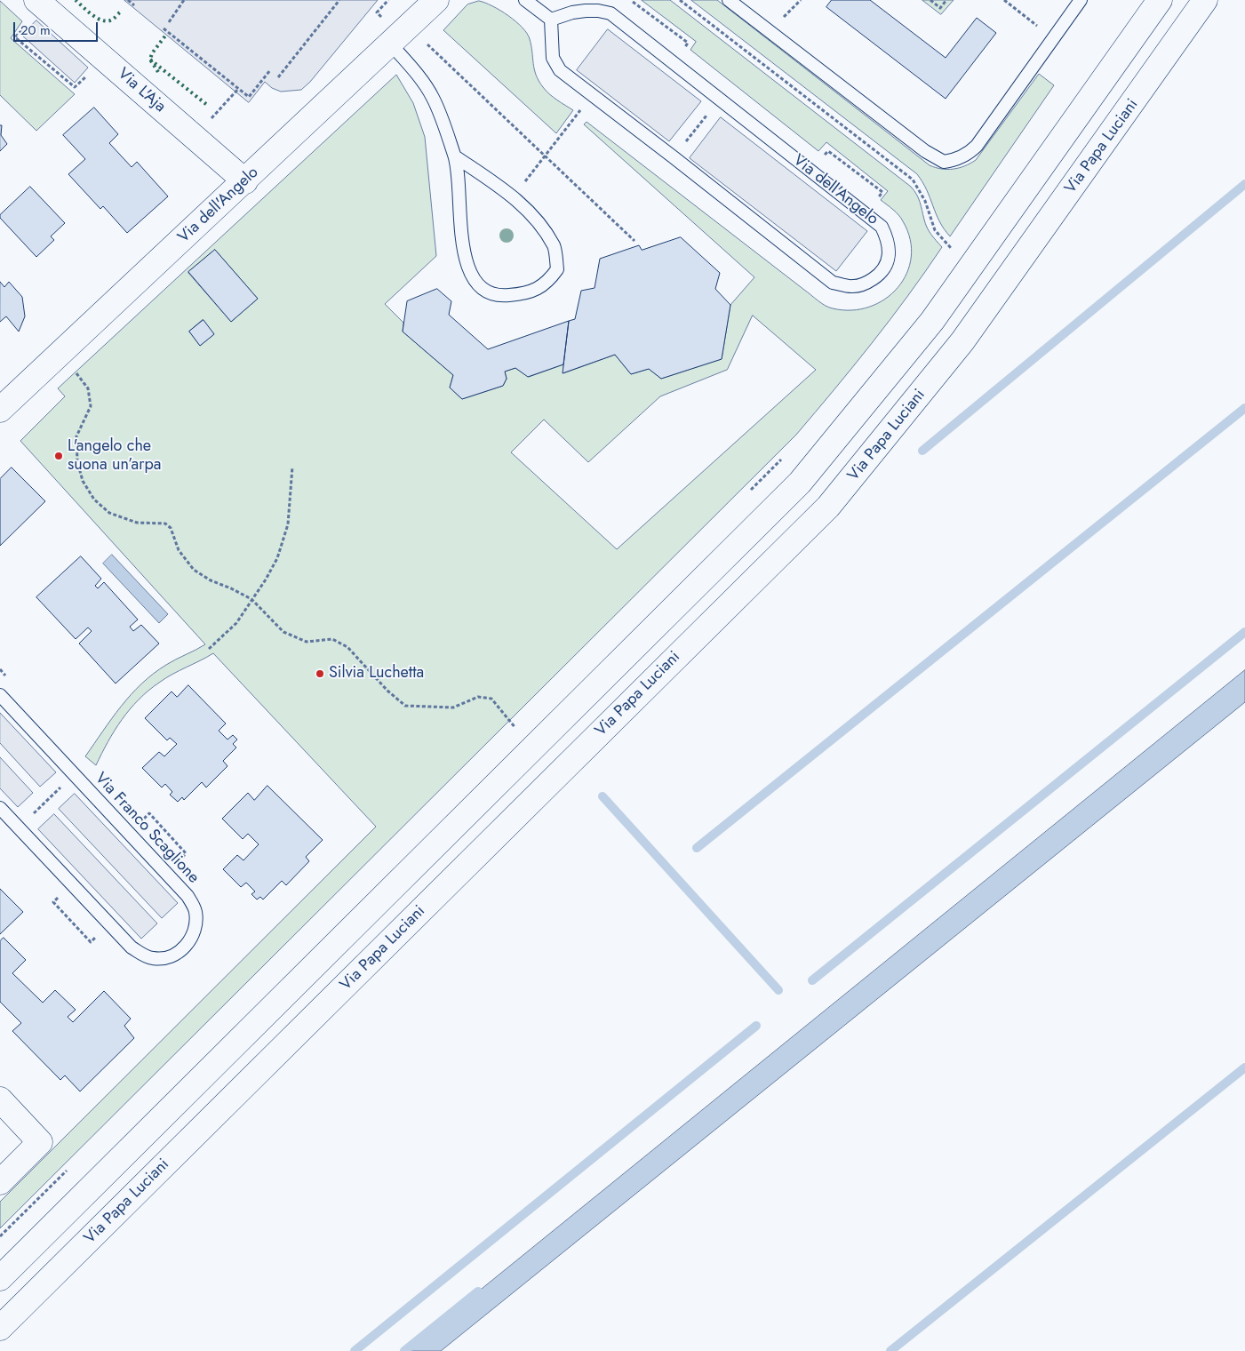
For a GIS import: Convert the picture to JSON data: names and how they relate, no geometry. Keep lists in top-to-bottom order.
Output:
{
  "streets": {
    "main road": ["Via L'Aja", "Via Papa Luciani", "Via dell'Angelo"],
    "lane": ["Via Franco Scaglione"]
  },
  "crossings": [
    ["Via L'Aja", "Via dell'Angelo"]
  ],
  "places": ["L'angelo che suona un’arpa", "Silvia Luchetta"],
  "scale_bar": "20 m"
}
